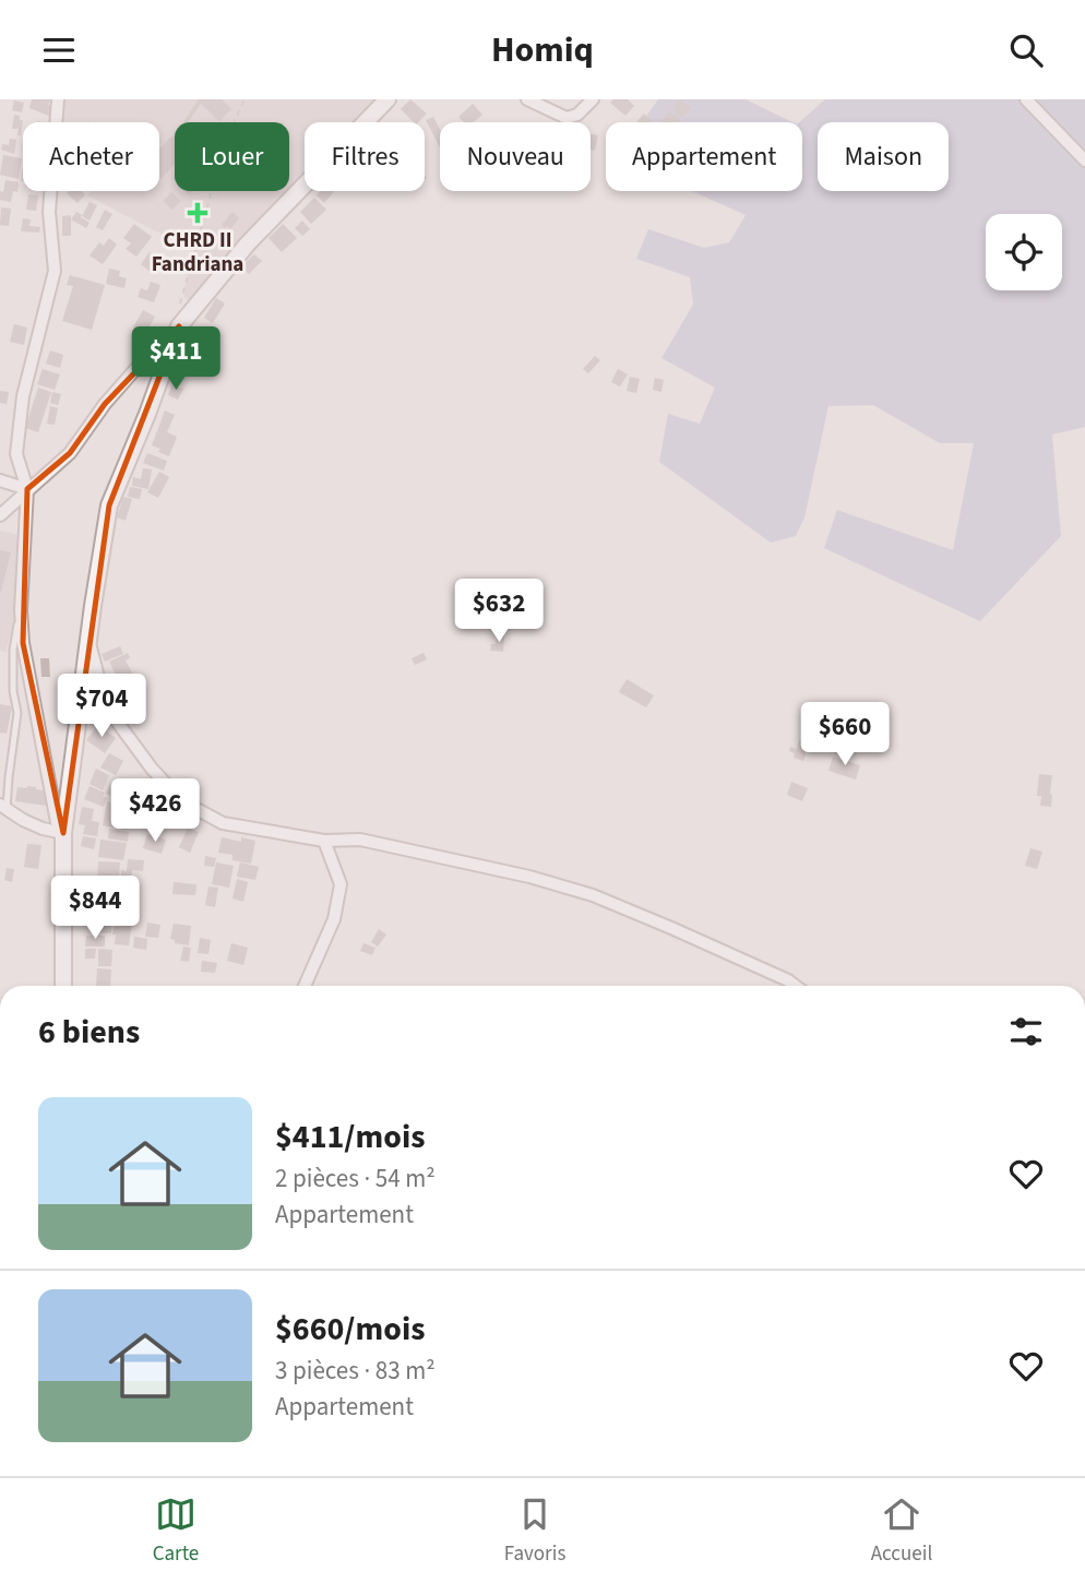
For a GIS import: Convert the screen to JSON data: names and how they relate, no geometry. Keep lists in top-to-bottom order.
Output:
{
  "places": {
    "health": ["CHRD II Fandriana"]
  },
  "page": {
    "header": "Homiq",
    "chip": [
      "Acheter",
      "Louer",
      "Filtres",
      "Nouveau",
      "Appartement",
      "Maison"
    ],
    "price": [
      "$411",
      "$632",
      "$704",
      "$660",
      "$426",
      "$844"
    ],
    "heading": "6 biens",
    "list": [
      {
        "name": "$411/mois",
        "note": "2 pièces · 54 m² · Appartement"
      },
      {
        "name": "$660/mois",
        "note": "3 pièces · 83 m² · Appartement"
      }
    ],
    "tabs": ["Carte", "Favoris", "Accueil"]
  }
}
